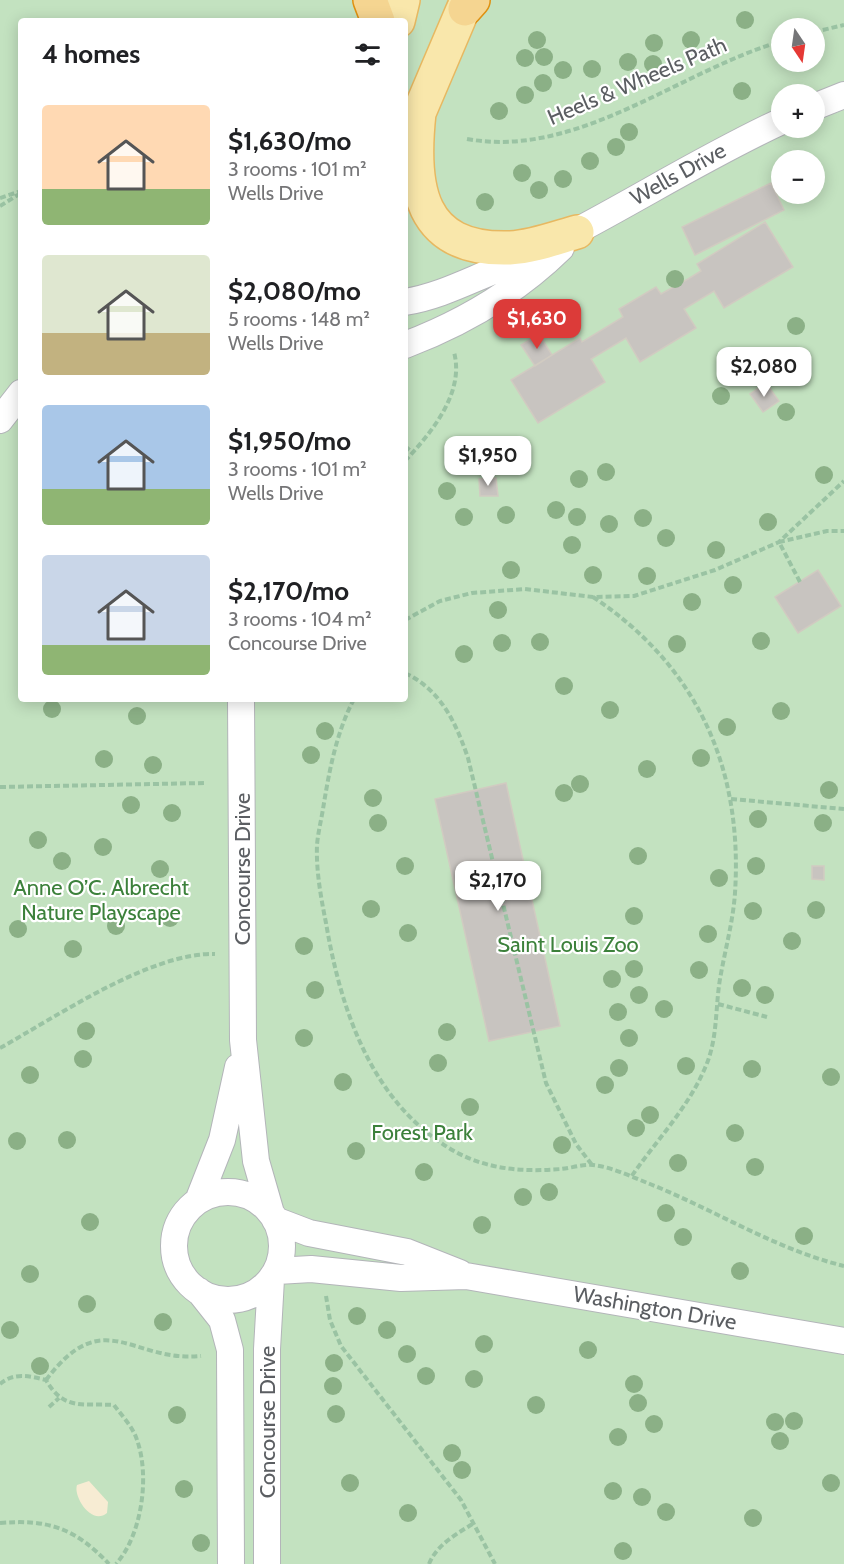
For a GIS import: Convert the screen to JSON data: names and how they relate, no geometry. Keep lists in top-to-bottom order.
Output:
{
  "streets": {
    "street": ["Wells Drive", "Concourse Drive", "Washington Drive"],
    "path": ["Heels & Wheels Path"]
  },
  "crossings": [
    ["Concourse Drive", "Washington Drive"]
  ],
  "parks": ["Anne O’C. Albrecht Nature Playscape", "Saint Louis Zoo", "Forest Park"],
  "north": "bottom",
  "page": {
    "map_buttons": ["+", "−"],
    "heading": "4 homes",
    "list": [
      {
        "name": "$1,630/mo",
        "note": "3 rooms · 101 m² · Wells Drive"
      },
      {
        "name": "$2,080/mo",
        "note": "5 rooms · 148 m² · Wells Drive"
      },
      {
        "name": "$1,950/mo",
        "note": "3 rooms · 101 m² · Wells Drive"
      },
      {
        "name": "$2,170/mo",
        "note": "3 rooms · 104 m² · Concourse Drive"
      }
    ],
    "price": [
      "$1,630",
      "$2,080",
      "$1,950",
      "$2,170"
    ]
  }
}
